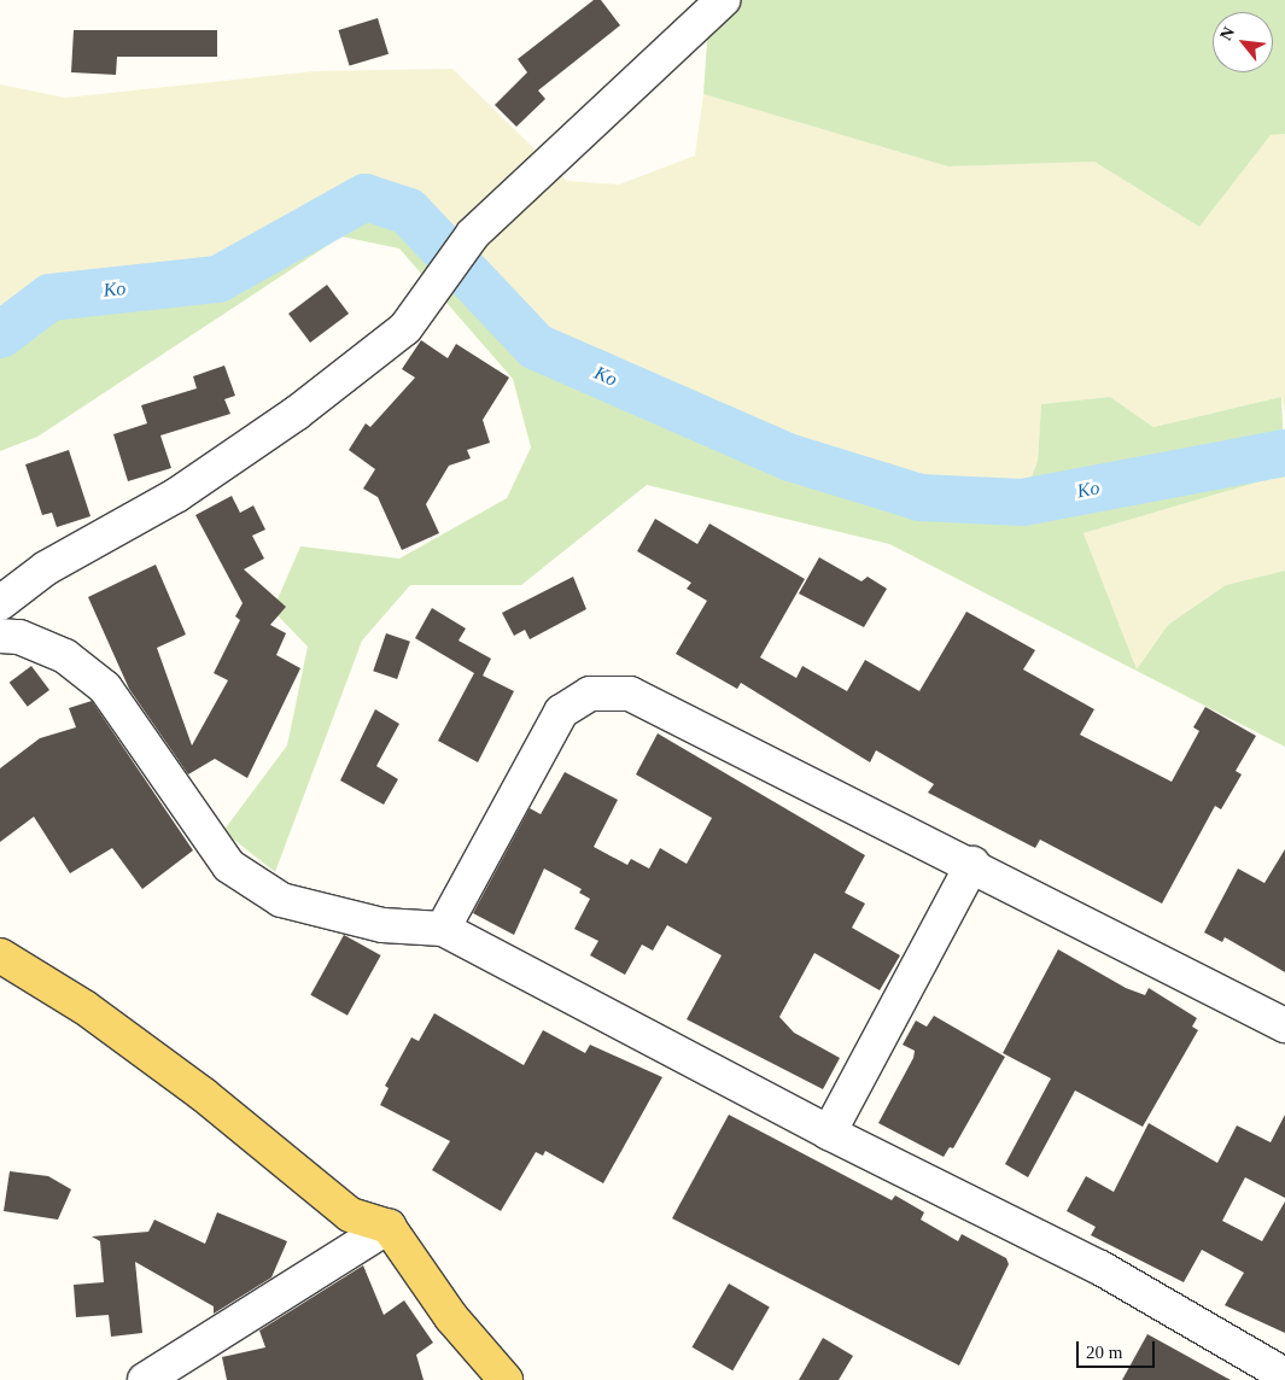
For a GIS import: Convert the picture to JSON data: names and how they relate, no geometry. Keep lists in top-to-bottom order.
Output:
{
  "water": ["Ko"],
  "scale_bar": "20 m",
  "north": "top left"
}
